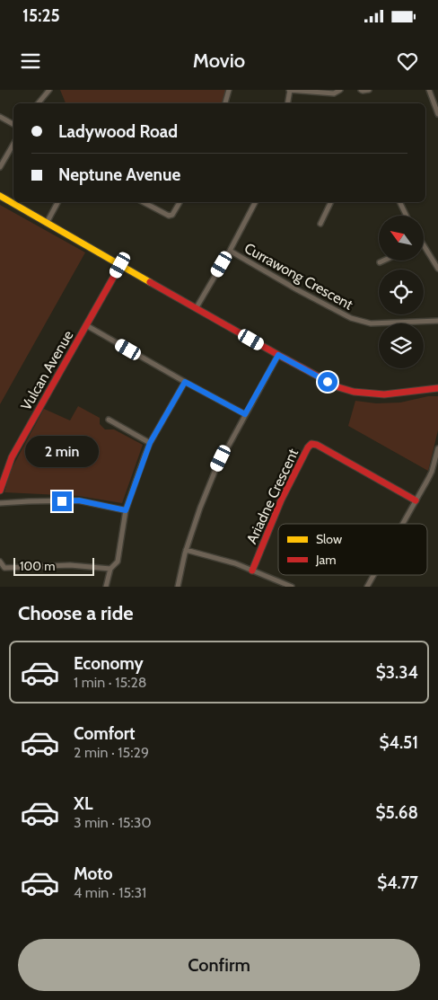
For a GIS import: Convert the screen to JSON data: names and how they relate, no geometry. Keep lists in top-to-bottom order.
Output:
{
  "streets": {
    "street": ["Currawong Crescent", "Vulcan Avenue", "Ariadne Crescent"]
  },
  "legend": ["Slow", "Jam"],
  "scale_bar": "100 m",
  "north": "top left",
  "page": {
    "status": "15:25",
    "header": "Movio",
    "banner": ["Ladywood Road", "Neptune Avenue"],
    "bubble": "2 min",
    "scale": "100 m",
    "heading": "Choose a ride",
    "list": [
      {
        "name": "Economy",
        "note": "1 min · 15:28",
        "value": "$3.34"
      },
      {
        "name": "Comfort",
        "note": "2 min · 15:29",
        "value": "$4.51"
      },
      {
        "name": "XL",
        "note": "3 min · 15:30",
        "value": "$5.68"
      },
      {
        "name": "Moto",
        "note": "4 min · 15:31",
        "value": "$4.77"
      }
    ],
    "buttons": "Confirm"
  }
}
